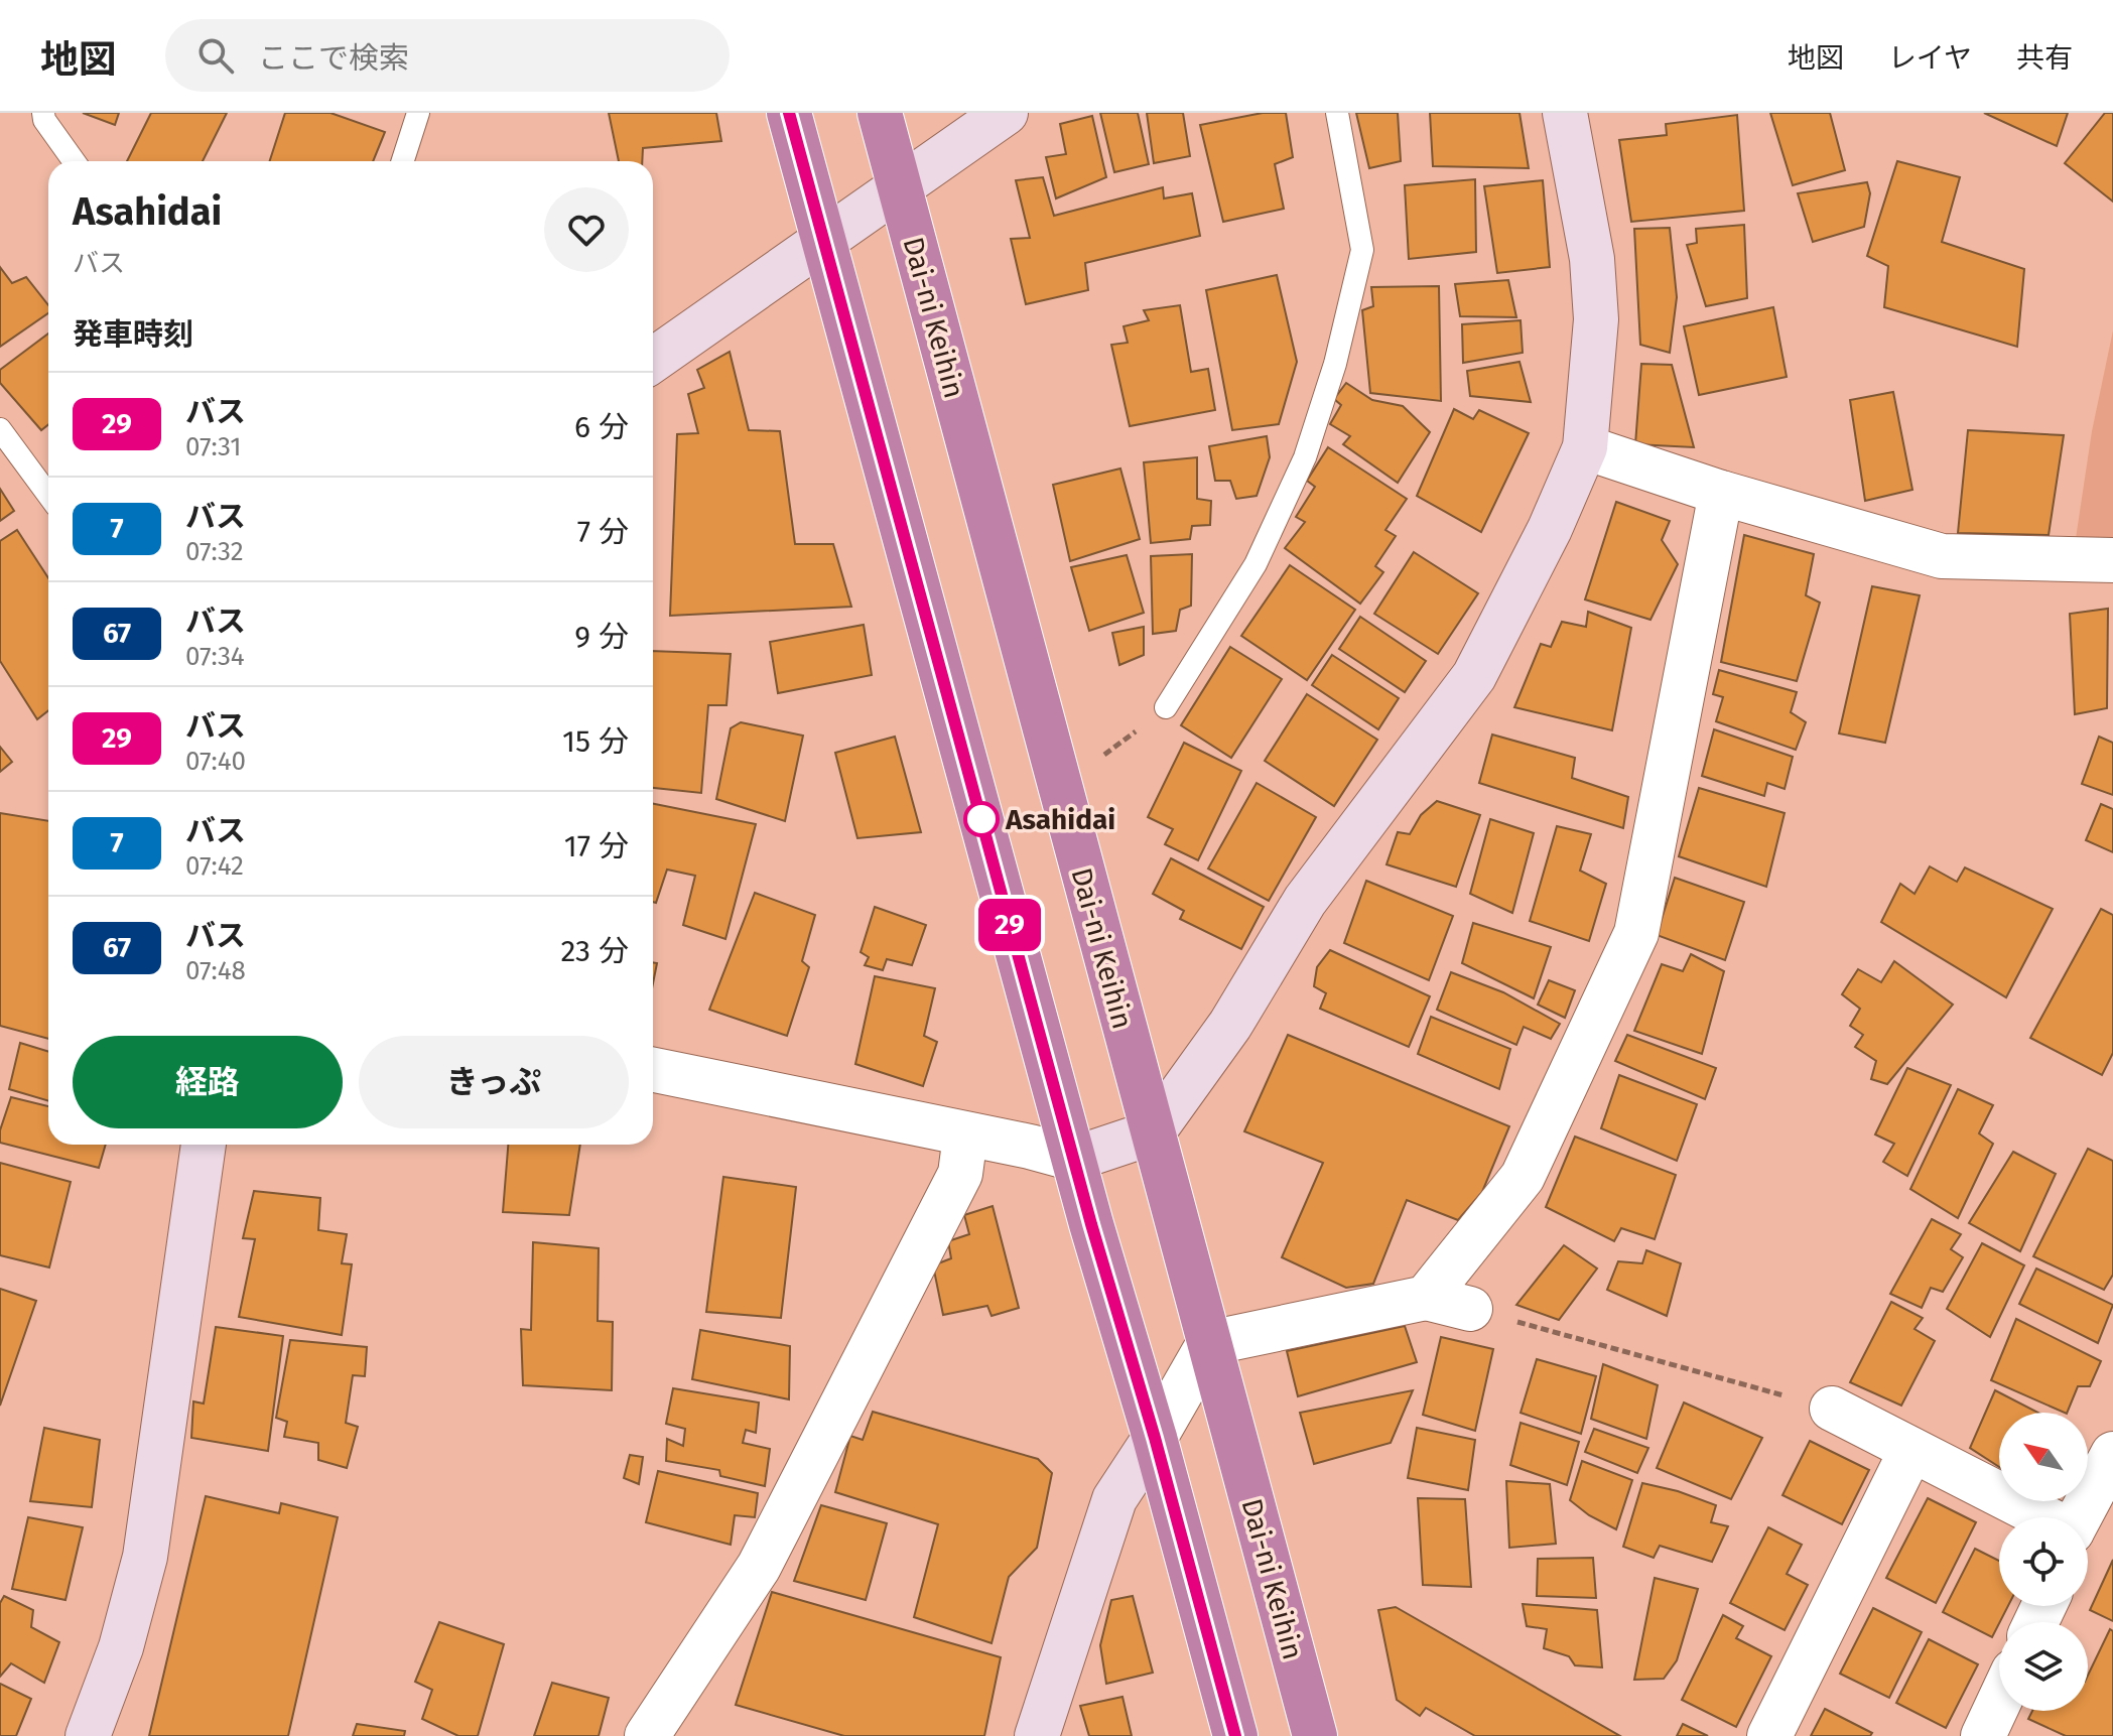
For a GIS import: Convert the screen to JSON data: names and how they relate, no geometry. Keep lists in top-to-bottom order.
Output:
{
  "streets": {
    "highway": ["Dai-ni Keihin"]
  },
  "places": ["Asahidai"],
  "lines": ["bus line 29"],
  "north": "top left",
  "page": {
    "header": "地図",
    "search": "ここで検索",
    "nav": ["地図", "レイヤ", "共有"],
    "on_map": "29",
    "heading": [
      ["Asahidai", "バス"],
      "発車時刻"
    ],
    "list": [
      {
        "mark": "29",
        "name": "バス",
        "note": "07:31",
        "value": "6 分"
      },
      {
        "mark": "7",
        "name": "バス",
        "note": "07:32",
        "value": "7 分"
      },
      {
        "mark": "67",
        "name": "バス",
        "note": "07:34",
        "value": "9 分"
      },
      {
        "mark": "29",
        "name": "バス",
        "note": "07:40",
        "value": "15 分"
      },
      {
        "mark": "7",
        "name": "バス",
        "note": "07:42",
        "value": "17 分"
      },
      {
        "mark": "67",
        "name": "バス",
        "note": "07:48",
        "value": "23 分"
      }
    ],
    "buttons": ["経路", "きっぷ"]
  }
}
